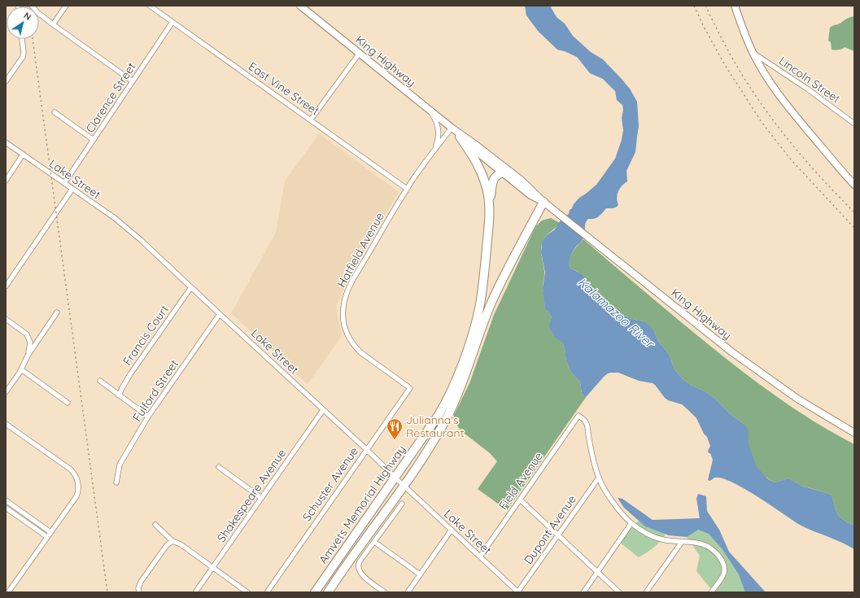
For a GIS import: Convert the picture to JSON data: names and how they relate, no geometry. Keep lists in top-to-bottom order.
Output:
{
  "streets": {
    "highway": ["Amvets Memorial Highway"],
    "main road": ["King Highway"],
    "street": [
      "Lincoln Street",
      "East Vine Street",
      "Clarence Street",
      "Lake Street",
      "Hatfield Avenue",
      "Francis Court",
      "Fulford Street",
      "Field Avenue",
      "Schuster Avenue",
      "Shakespeare Avenue",
      "Dupont Avenue"
    ]
  },
  "crossings": [
    ["King Highway", "Hatfield Avenue"],
    ["King Highway", "Amvets Memorial Highway"],
    ["East Vine Street", "Clarence Street"],
    ["East Vine Street", "Hatfield Avenue"],
    ["Clarence Street", "Lake Street"],
    ["Lake Street", "Francis Court"],
    ["Lake Street", "Fulford Street"],
    ["Lake Street", "Field Avenue"],
    ["Lake Street", "Schuster Avenue"],
    ["Lake Street", "Shakespeare Avenue"],
    ["Lake Street", "Amvets Memorial Highway"],
    ["Lake Street", "Dupont Avenue"],
    ["Hatfield Avenue", "Schuster Avenue"],
    ["Field Avenue", "Dupont Avenue"]
  ],
  "water": ["Kalamazoo River"],
  "places": {
    "restaurant": ["Julianna's Restaurant"]
  },
  "north": "top right"
}
